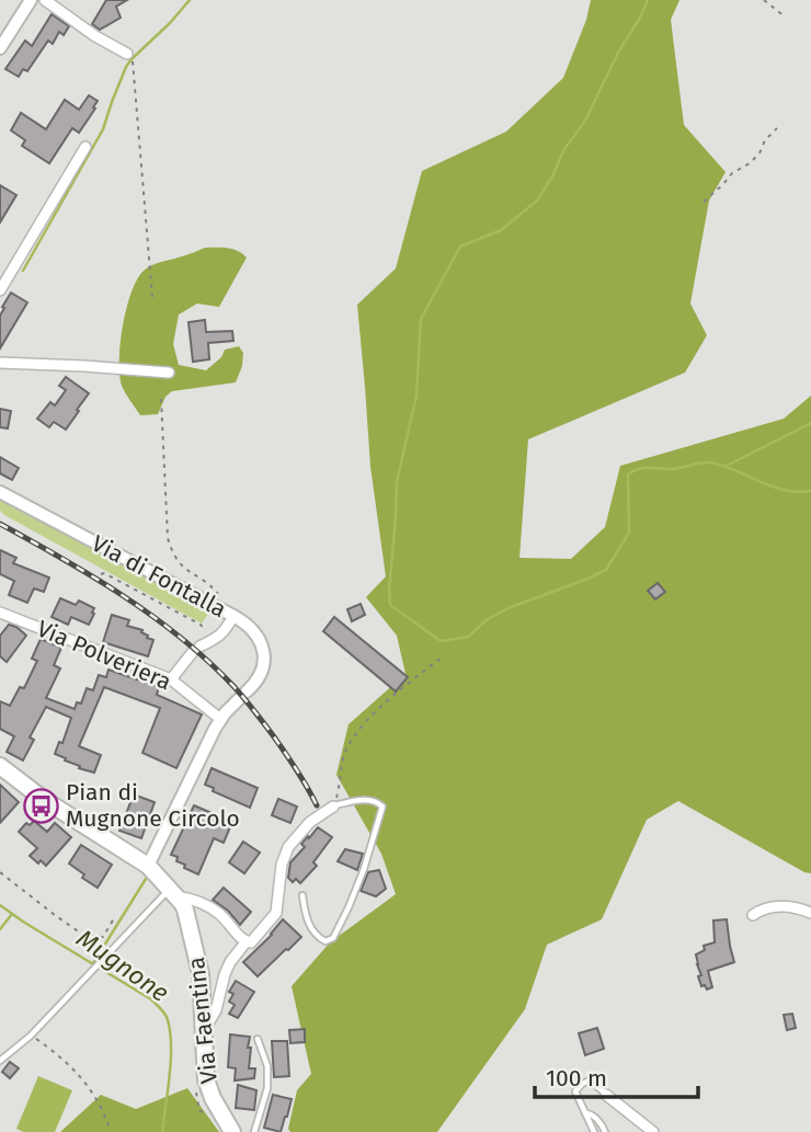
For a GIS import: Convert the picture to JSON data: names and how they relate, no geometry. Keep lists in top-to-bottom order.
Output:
{
  "streets": {
    "main road": ["Via Faentina"],
    "street": ["Via di Fontalla", "Via Polveriera"]
  },
  "crossings": [
    ["Via di Fontalla", "Via Polveriera"]
  ],
  "water": ["Mugnone"],
  "places": {
    "bus stop": ["Pian di Mugnone Circolo"]
  },
  "scale_bar": "100 m"
}
